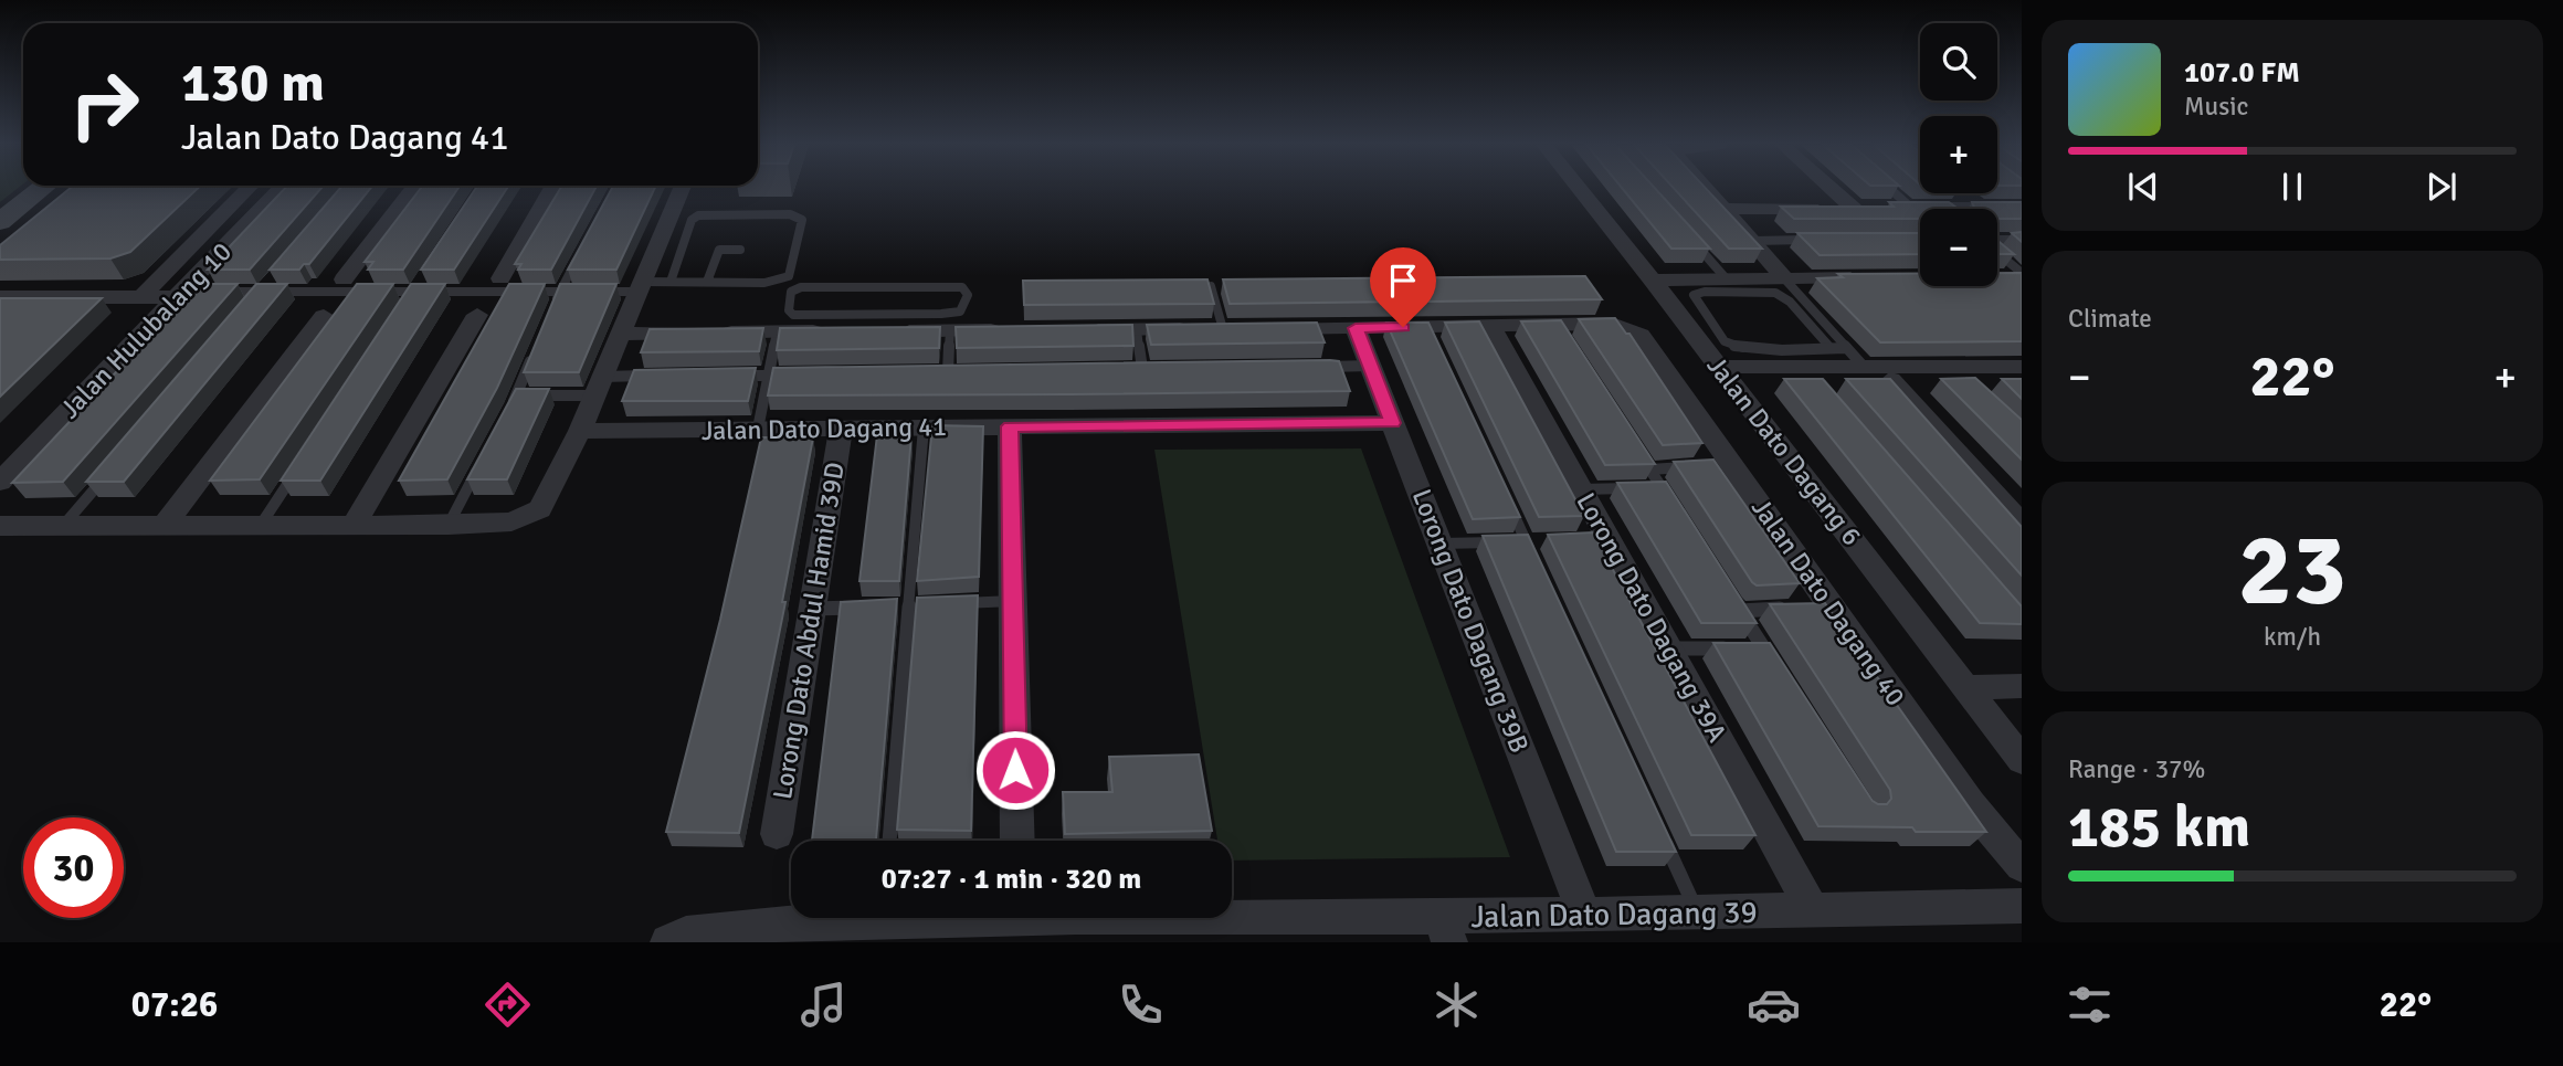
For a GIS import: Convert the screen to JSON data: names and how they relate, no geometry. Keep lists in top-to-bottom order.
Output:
{
  "streets": {
    "street": [
      "Jalan Hulubalang 10",
      "Jalan Dato Dagang 41",
      "Jalan Dato Dagang 6",
      "Jalan Dato Dagang 40",
      "Lorong Dato Dagang 39A",
      "Lorong Dato Dagang 39B",
      "Lorong Dato Abdul Hamid 39D",
      "Jalan Dato Dagang 39"
    ]
  },
  "crossings": [
    ["Jalan Dato Dagang 41", "Lorong Dato Dagang 39B"],
    ["Jalan Dato Dagang 41", "Lorong Dato Abdul Hamid 39D"],
    ["Jalan Dato Dagang 40", "Lorong Dato Dagang 39A"],
    ["Lorong Dato Dagang 39A", "Jalan Dato Dagang 39"],
    ["Lorong Dato Dagang 39B", "Jalan Dato Dagang 39"]
  ],
  "page": {
    "map_buttons": ["+", "−"],
    "turn": ["130 m", "Jalan Dato Dagang 41"],
    "song": ["107.0 FM", "Music"],
    "tile": [
      "Climate",
      ["23", "km/h"],
      ["Range · 37%", "185 km"]
    ],
    "heat": ["−", "22°", "+"],
    "limit": "30",
    "trip": "07:27 · 1 min · 320 m",
    "tabs": ["07:26", "22°"]
  }
}
